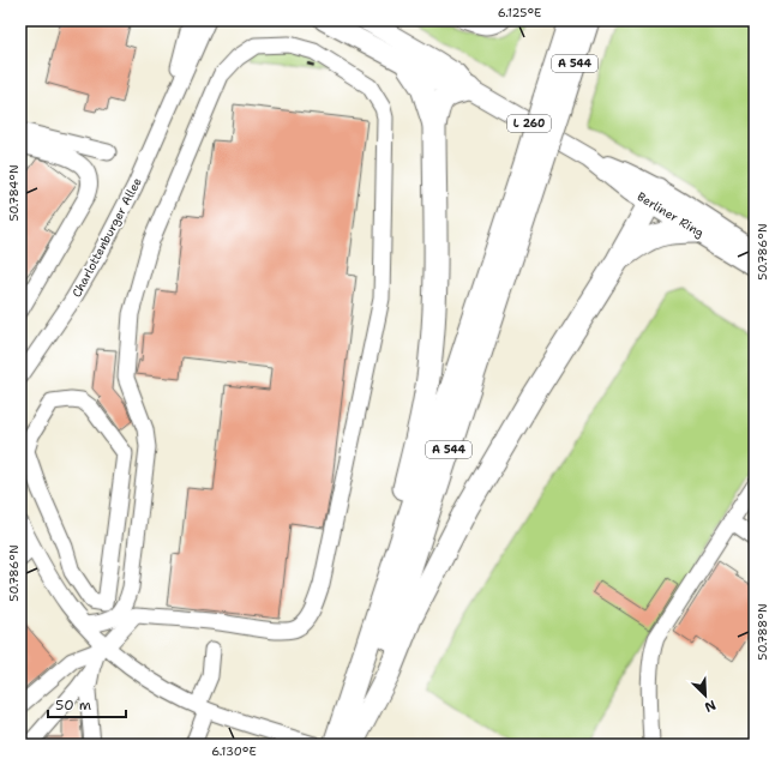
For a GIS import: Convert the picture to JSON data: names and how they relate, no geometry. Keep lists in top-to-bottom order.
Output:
{
  "streets": {
    "highway": ["A 544"],
    "main road": ["L 260", "Berliner Ring"],
    "street": ["Charlottenburger Allee"]
  },
  "scale_bar": "50 m",
  "north": "bottom right",
  "coordinates": [
    "6.125°E",
    "50.784°N",
    "50.786°N",
    "50.788°N",
    "6.130°E"
  ]
}
